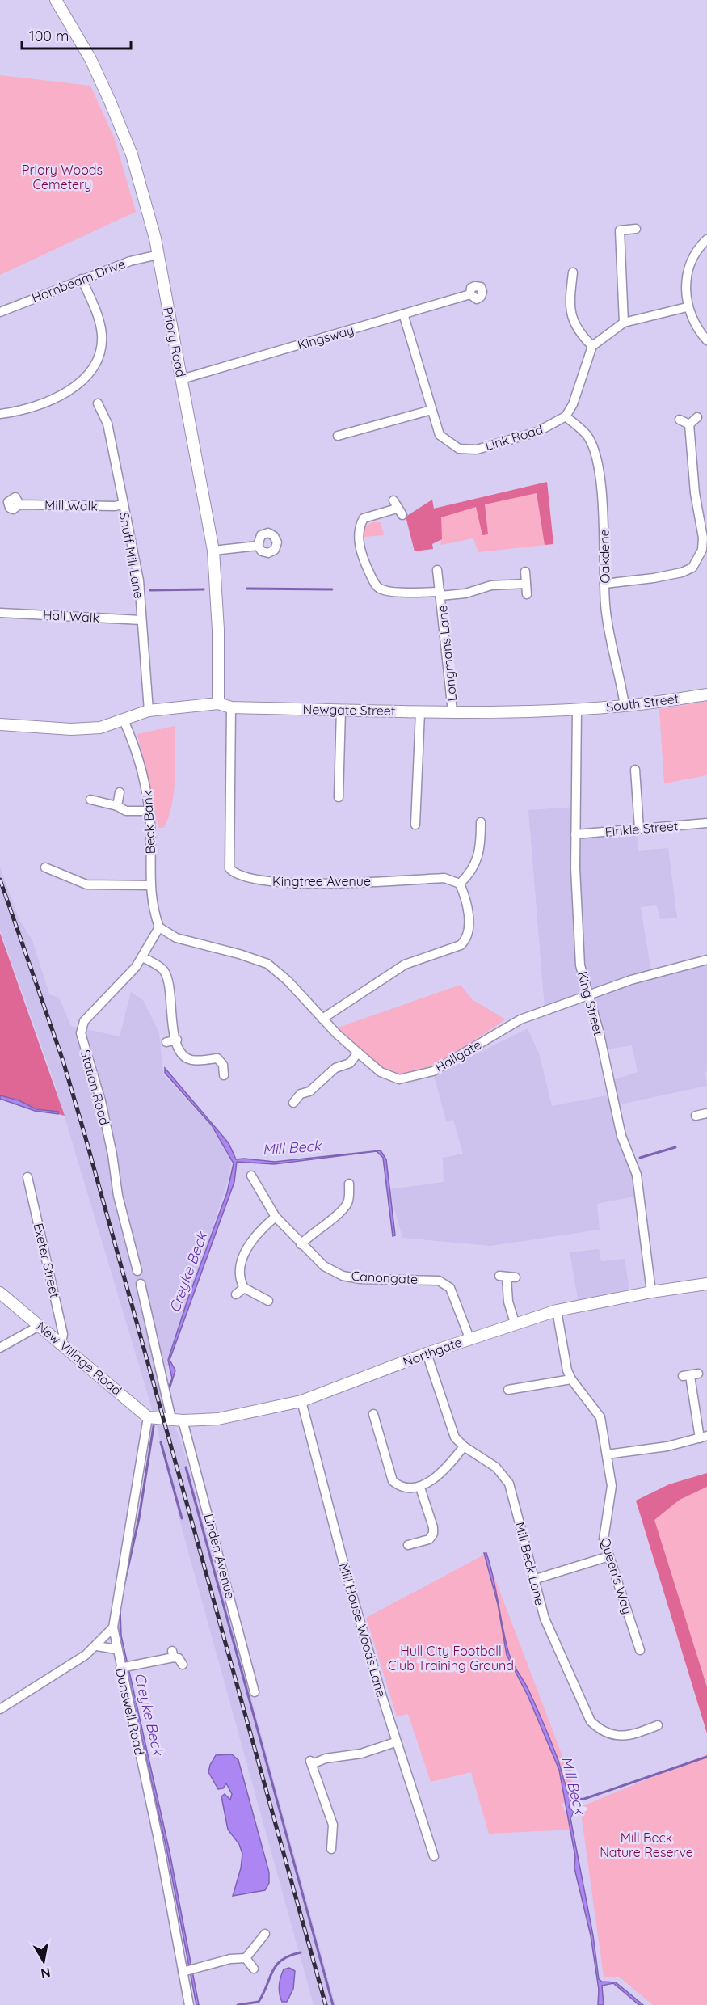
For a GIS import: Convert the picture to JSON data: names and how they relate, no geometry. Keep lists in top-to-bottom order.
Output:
{
  "streets": {
    "street": [
      "Hornbeam Drive",
      "Kingsway",
      "Priory Road",
      "Link Road",
      "Mill Walk",
      "Snuff Mill Lane",
      "Oakdene",
      "Hall Walk",
      "Longmans Lane",
      "South Street",
      "Newgate Street",
      "Beck Bank",
      "Finkle Street",
      "Kingtree Avenue",
      "King Street",
      "Hallgate",
      "Station Road",
      "Exeter Street",
      "Canongate",
      "Northgate",
      "New Village Road",
      "Linden Avenue",
      "Mill Beck Lane",
      "Queen's Way",
      "Mill House Woods Lane",
      "Dunswell Road"
    ]
  },
  "crossings": [
    ["Hornbeam Drive", "Priory Road"],
    ["Kingsway", "Priory Road"],
    ["Kingsway", "Link Road"],
    ["Priory Road", "Newgate Street"],
    ["Link Road", "Oakdene"],
    ["Mill Walk", "Snuff Mill Lane"],
    ["Snuff Mill Lane", "Hall Walk"],
    ["Snuff Mill Lane", "Newgate Street"],
    ["Oakdene", "South Street"],
    ["Longmans Lane", "Newgate Street"],
    ["South Street", "Newgate Street"],
    ["South Street", "King Street"],
    ["Newgate Street", "Beck Bank"],
    ["Newgate Street", "Kingtree Avenue"],
    ["Newgate Street", "King Street"],
    ["Beck Bank", "Hallgate"],
    ["Beck Bank", "Station Road"],
    ["Finkle Street", "King Street"],
    ["King Street", "Hallgate"],
    ["King Street", "Northgate"],
    ["Hallgate", "Station Road"],
    ["Exeter Street", "New Village Road"],
    ["Canongate", "Northgate"],
    ["Northgate", "New Village Road"],
    ["Northgate", "Linden Avenue"],
    ["Northgate", "Mill Beck Lane"],
    ["Northgate", "Queen's Way"],
    ["Northgate", "Mill House Woods Lane"],
    ["Northgate", "Dunswell Road"],
    ["New Village Road", "Dunswell Road"]
  ],
  "water": ["Mill Beck", "Creyke Beck"],
  "parks": ["Priory Woods Cemetery", "Hull City Football Club Training Ground", "Mill Beck Nature Reserve"],
  "scale_bar": "100 m",
  "north": "bottom"
}
